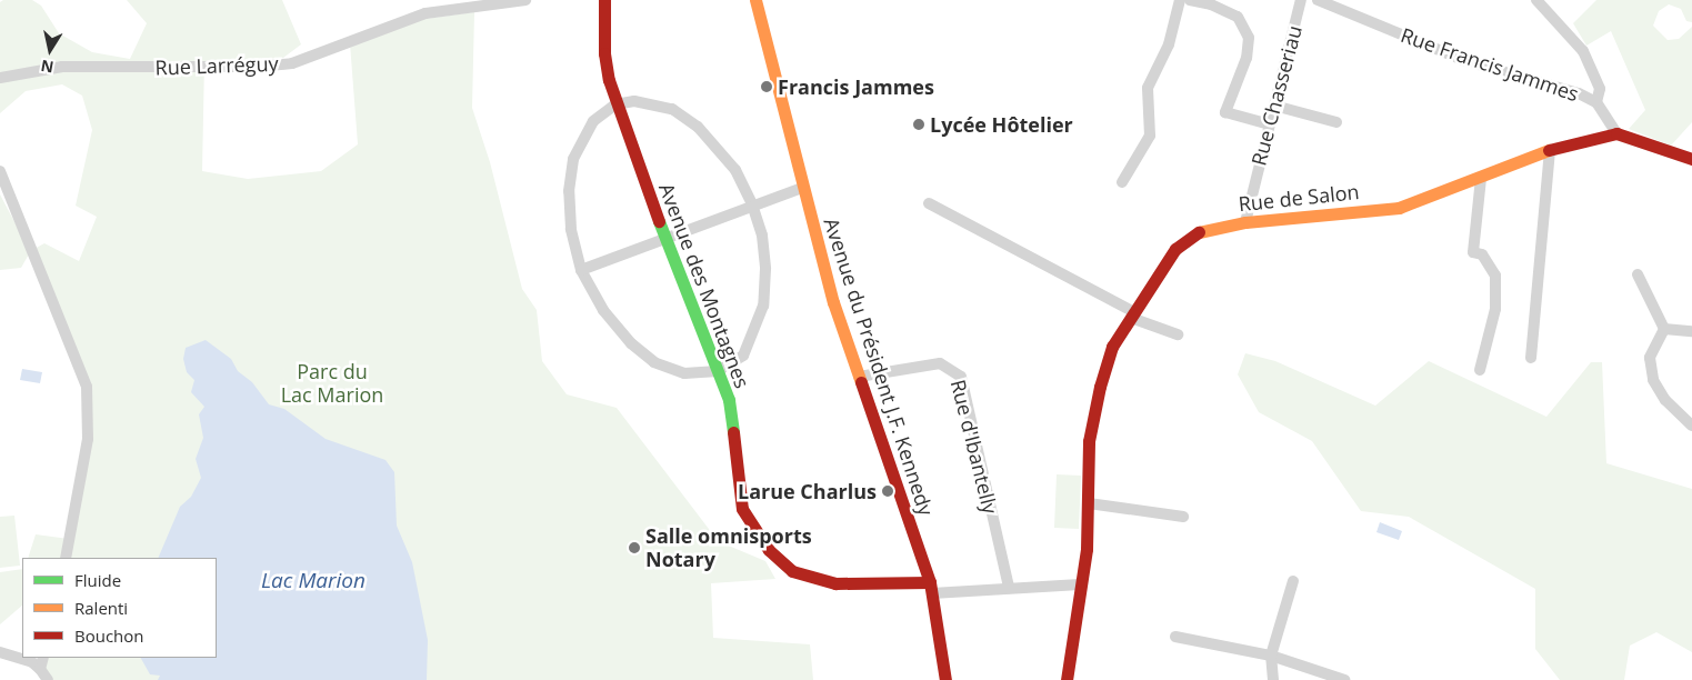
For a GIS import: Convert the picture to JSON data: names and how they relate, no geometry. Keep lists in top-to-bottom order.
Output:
{
  "streets": {
    "street": [
      "Rue Francis Jammes",
      "Rue Larréguy",
      "Rue Chasseriau",
      "Rue de Salon",
      "Avenue des Montagnes",
      "Avenue du Président J.F. Kennedy",
      "Rue d'Ibantelly"
    ]
  },
  "crossings": [
    ["Rue Francis Jammes", "Rue de Salon"],
    ["Rue Chasseriau", "Rue de Salon"],
    ["Avenue des Montagnes", "Avenue du Président J.F. Kennedy"],
    ["Avenue du Président J.F. Kennedy", "Rue d'Ibantelly"]
  ],
  "water": ["Lac Marion"],
  "parks": ["Parc du Lac Marion"],
  "places": [
    "Francis Jammes",
    "Lycée Hôtelier",
    "Larue Charlus",
    "Salle omnisports Notary"
  ],
  "legend": ["Fluide", "Ralenti", "Bouchon"],
  "north": "bottom"
}
